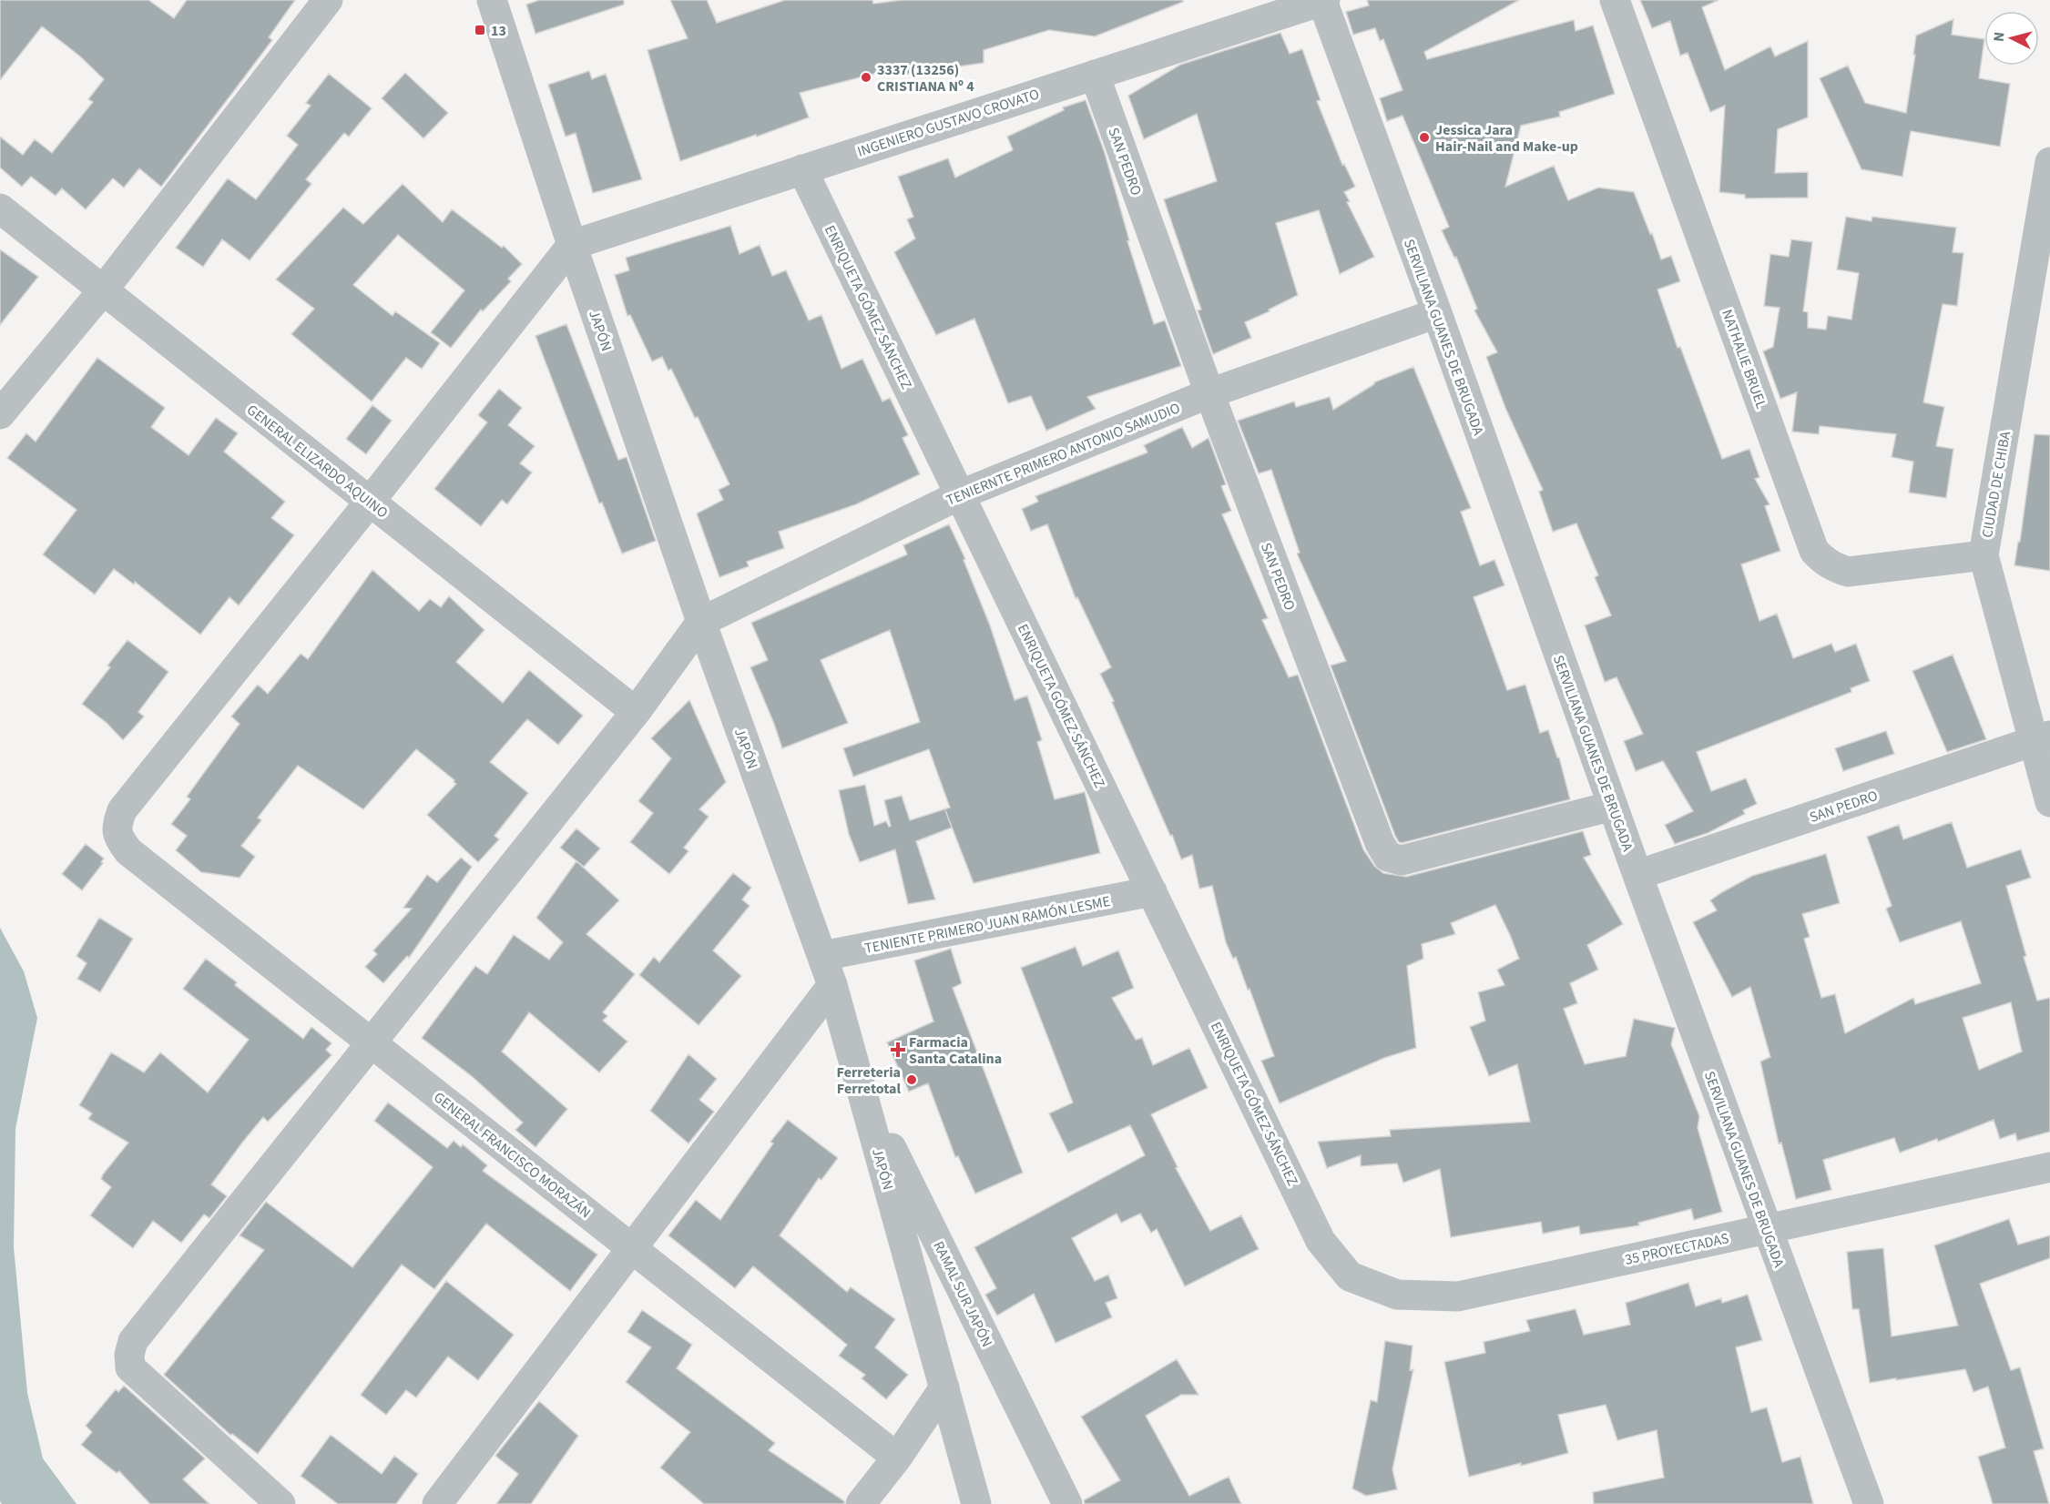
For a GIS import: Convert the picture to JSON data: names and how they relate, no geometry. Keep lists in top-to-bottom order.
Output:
{
  "streets": {
    "street": [
      "INGENIERO GUSTAVO CROVATO",
      "SAN PEDRO",
      "ENRIQUETA GÓMEZ SÁNCHEZ",
      "JAPÓN",
      "SERVILIANA GUANES DE BRUGADA",
      "NATHALIE BRUEL",
      "TENIERNTE PRIMERO ANTONIO SAMUDIO",
      "GENERAL ELIZARDO AQUINO",
      "CIUDAD DE CHIBA",
      "TENIENTE PRIMERO JUAN RAMÓN LESME",
      "GENERAL FRANCISCO MORAZÁN",
      "35 PROYECTADAS",
      "RAMAL SUR JAPÓN"
    ]
  },
  "crossings": [
    ["INGENIERO GUSTAVO CROVATO", "SAN PEDRO"],
    ["INGENIERO GUSTAVO CROVATO", "ENRIQUETA GÓMEZ SÁNCHEZ"],
    ["INGENIERO GUSTAVO CROVATO", "JAPÓN"],
    ["INGENIERO GUSTAVO CROVATO", "SERVILIANA GUANES DE BRUGADA"],
    ["SAN PEDRO", "SERVILIANA GUANES DE BRUGADA"],
    ["SAN PEDRO", "TENIERNTE PRIMERO ANTONIO SAMUDIO"],
    ["SAN PEDRO", "CIUDAD DE CHIBA"],
    ["ENRIQUETA GÓMEZ SÁNCHEZ", "TENIERNTE PRIMERO ANTONIO SAMUDIO"],
    ["ENRIQUETA GÓMEZ SÁNCHEZ", "TENIENTE PRIMERO JUAN RAMÓN LESME"],
    ["ENRIQUETA GÓMEZ SÁNCHEZ", "35 PROYECTADAS"],
    ["JAPÓN", "TENIERNTE PRIMERO ANTONIO SAMUDIO"],
    ["JAPÓN", "TENIENTE PRIMERO JUAN RAMÓN LESME"],
    ["JAPÓN", "RAMAL SUR JAPÓN"],
    ["SERVILIANA GUANES DE BRUGADA", "TENIERNTE PRIMERO ANTONIO SAMUDIO"],
    ["SERVILIANA GUANES DE BRUGADA", "35 PROYECTADAS"],
    ["NATHALIE BRUEL", "CIUDAD DE CHIBA"],
    ["GENERAL ELIZARDO AQUINO", "GENERAL FRANCISCO MORAZÁN"]
  ],
  "places": {
    "transit": ["13"],
    "other": ["3337 (13256) CRISTIANA Nº 4", "Jessica Jara Hair-Nail and Make-up", "Ferreteria Ferretotal"],
    "health": ["Farmacia Santa Catalina"]
  },
  "north": "left"
}
